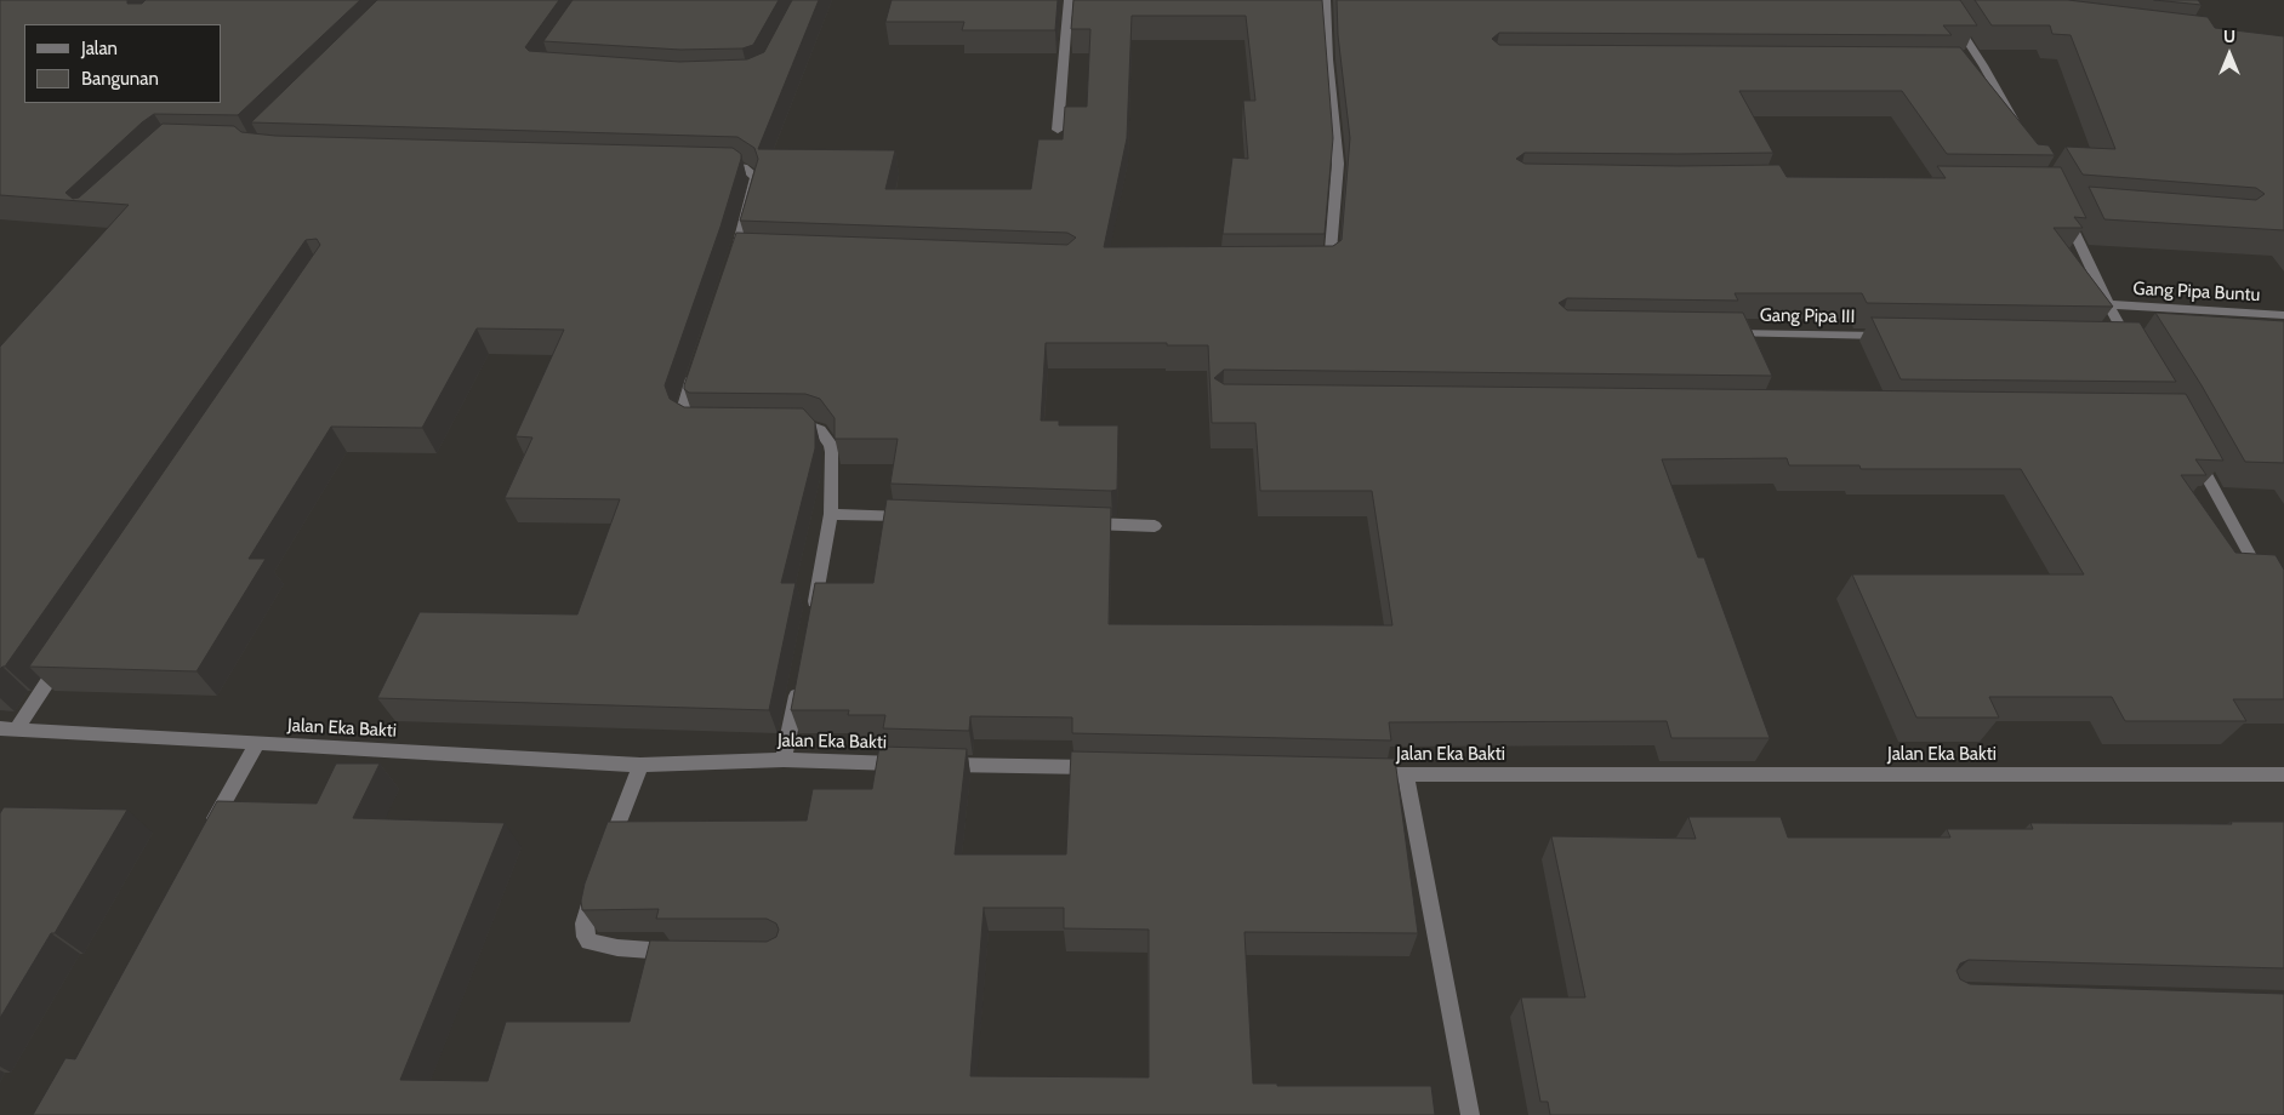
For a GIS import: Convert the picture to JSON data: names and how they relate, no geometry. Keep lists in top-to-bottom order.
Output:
{
  "streets": {
    "street": ["Gang Pipa Buntu", "Gang Pipa III", "Jalan Eka Bakti"]
  },
  "legend": ["Jalan", "Bangunan"],
  "north": "top"
}
